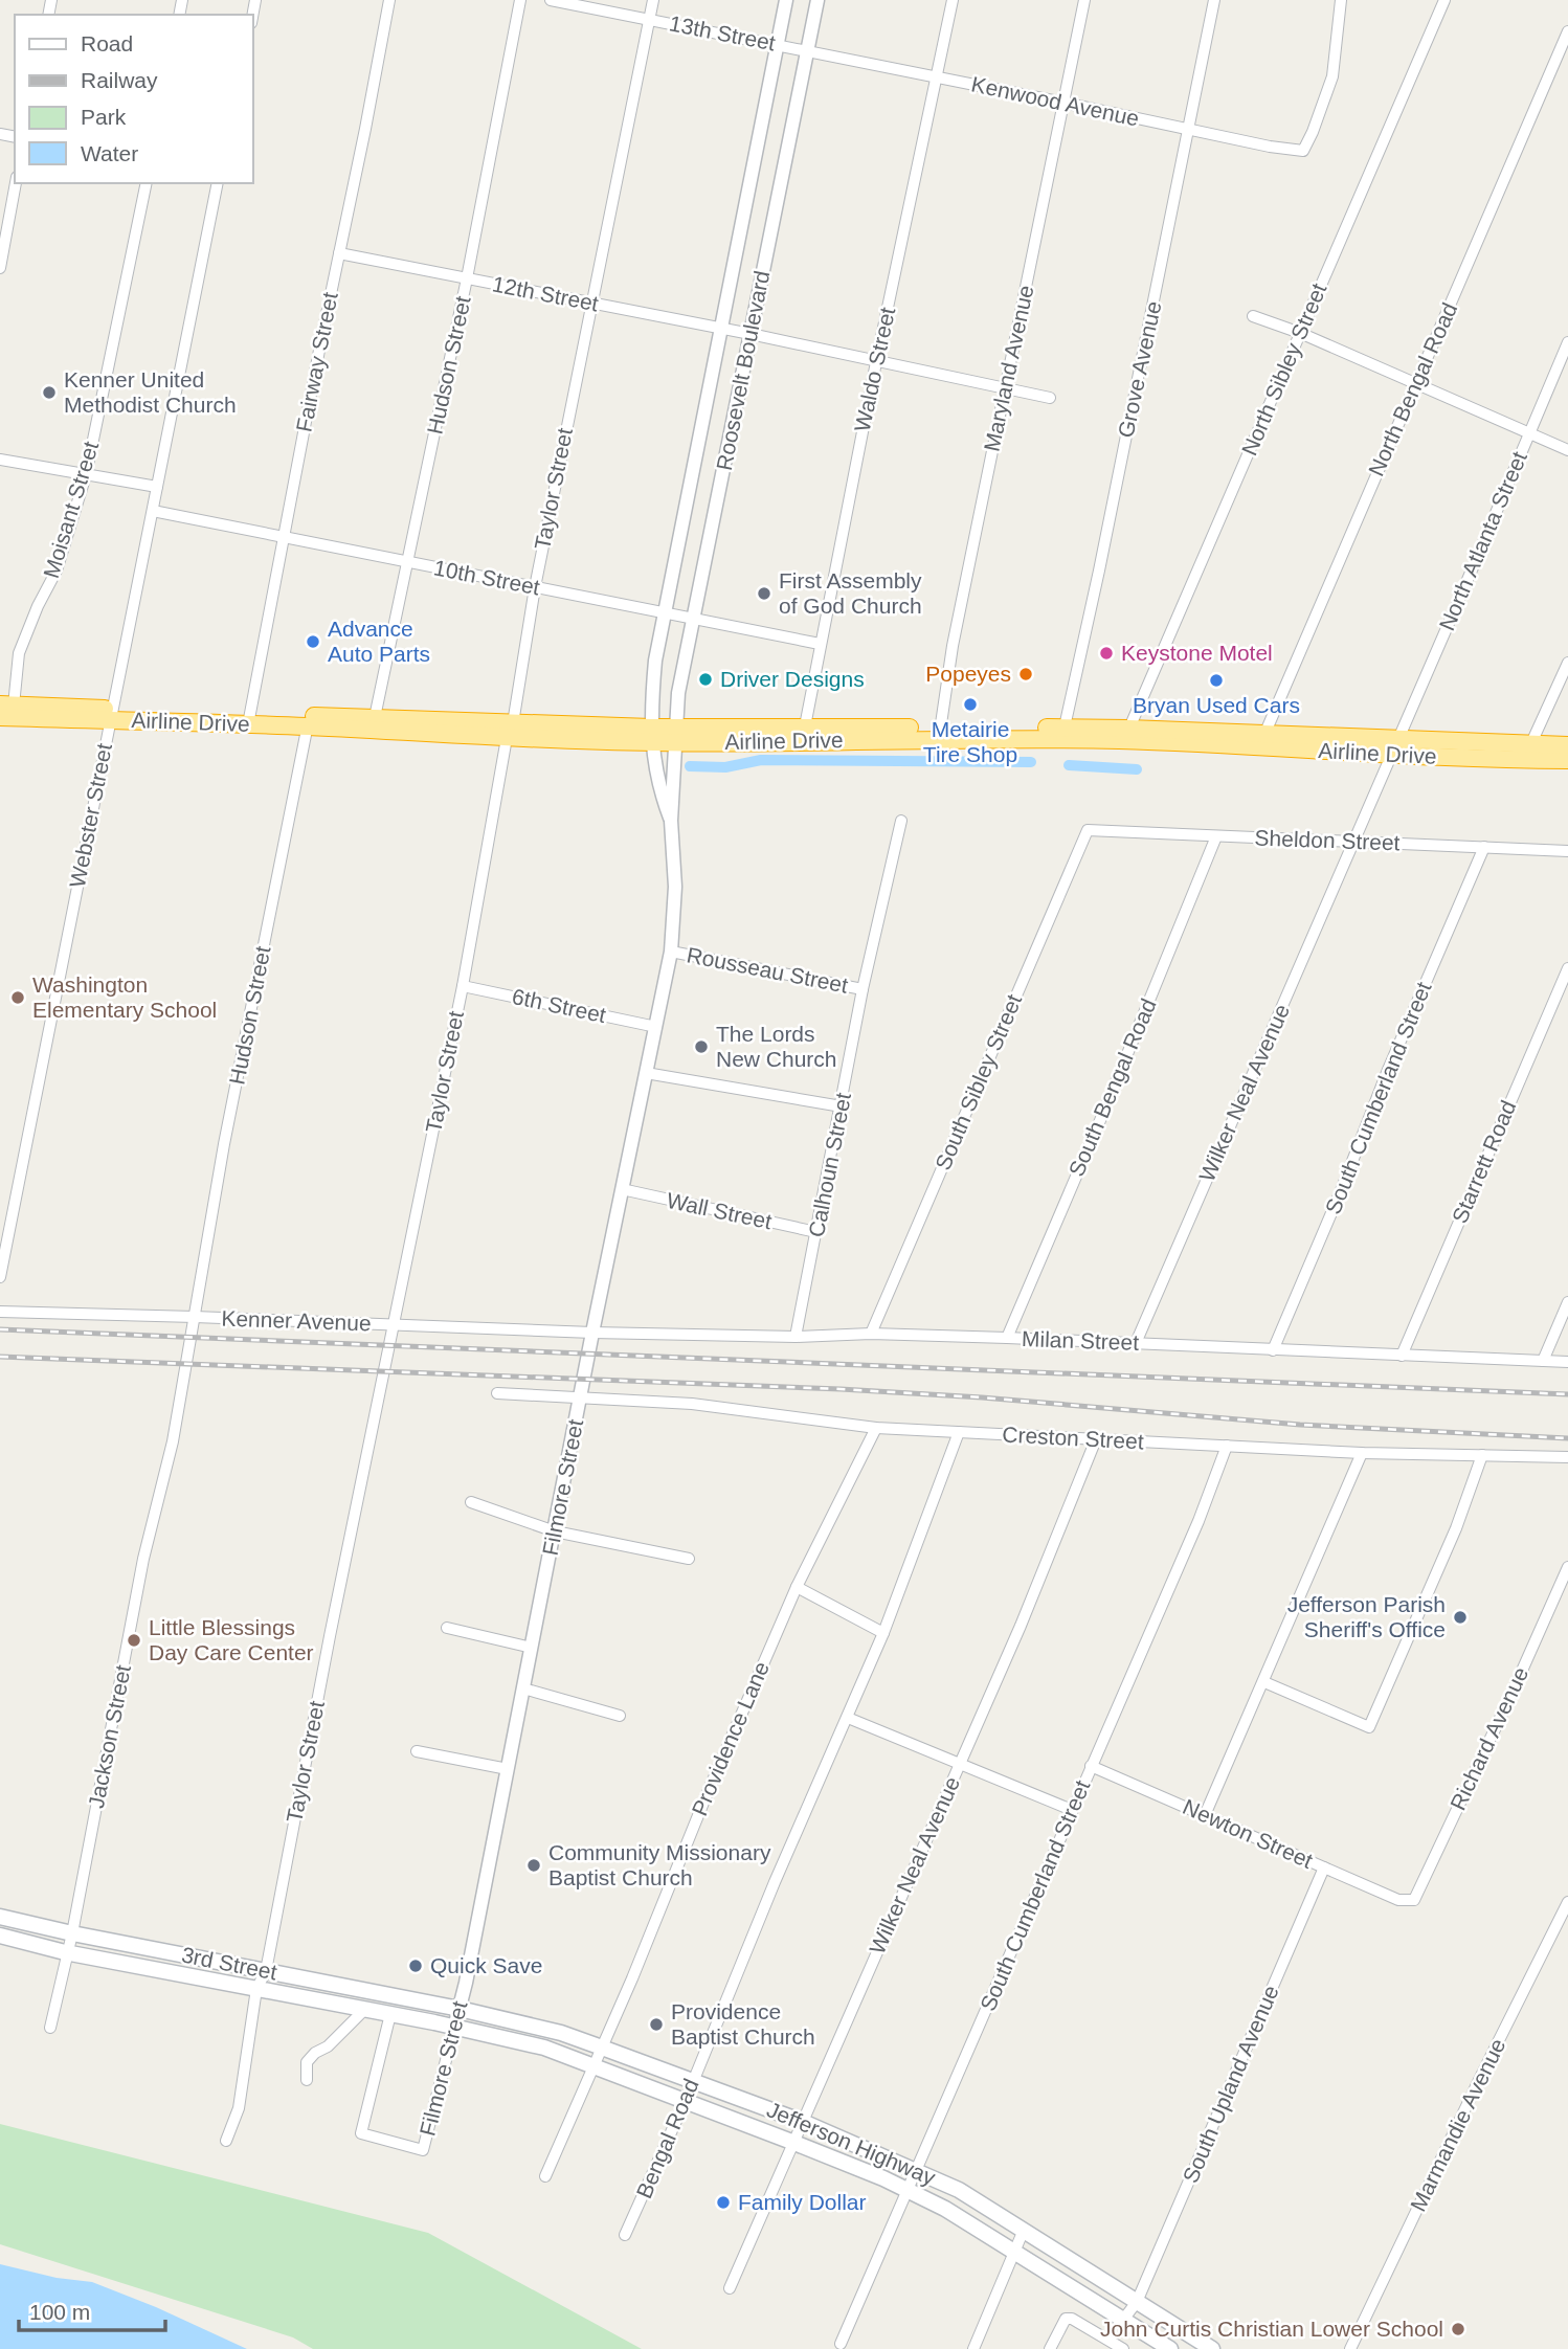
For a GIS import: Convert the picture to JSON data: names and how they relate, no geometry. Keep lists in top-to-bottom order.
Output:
{
  "streets": {
    "highway": ["Airline Drive"],
    "main road": ["3rd Street", "Jefferson Highway"],
    "street": [
      "13th Street",
      "Kenwood Avenue",
      "12th Street",
      "Fairway Street",
      "Hudson Street",
      "Maryland Avenue",
      "Waldo Street",
      "Grove Avenue",
      "North Sibley Street",
      "Roosevelt Boulevard",
      "North Bengal Road",
      "Taylor Street",
      "Moisant Street",
      "North Atlanta Street",
      "10th Street",
      "Webster Street",
      "Sheldon Street",
      "Rousseau Street",
      "6th Street",
      "South Sibley Street",
      "South Bengal Road",
      "Wilker Neal Avenue",
      "South Cumberland Street",
      "Starrett Road",
      "Calhoun Street",
      "Wall Street",
      "Kenner Avenue",
      "Milan Street",
      "Creston Street",
      "Filmore Street",
      "Jackson Street",
      "Providence Lane",
      "Richard Avenue",
      "Newton Street",
      "South Upland Avenue",
      "Marmandie Avenue",
      "Bengal Road"
    ]
  },
  "crossings": [
    ["13th Street", "Kenwood Avenue"],
    ["13th Street", "Roosevelt Boulevard"],
    ["13th Street", "Taylor Street"],
    ["Kenwood Avenue", "Maryland Avenue"],
    ["Kenwood Avenue", "Waldo Street"],
    ["Kenwood Avenue", "Grove Avenue"],
    ["Kenwood Avenue", "Roosevelt Boulevard"],
    ["12th Street", "Fairway Street"],
    ["12th Street", "Hudson Street"],
    ["12th Street", "Maryland Avenue"],
    ["12th Street", "Waldo Street"],
    ["12th Street", "Roosevelt Boulevard"],
    ["12th Street", "Taylor Street"],
    ["Fairway Street", "10th Street"],
    ["Fairway Street", "Airline Drive"],
    ["Hudson Street", "10th Street"],
    ["Hudson Street", "Airline Drive"],
    ["Hudson Street", "Kenner Avenue"],
    ["Hudson Street", "Jackson Street"],
    ["Maryland Avenue", "Airline Drive"],
    ["Waldo Street", "10th Street"],
    ["Waldo Street", "Airline Drive"],
    ["Grove Avenue", "Airline Drive"],
    ["North Sibley Street", "Airline Drive"],
    ["Roosevelt Boulevard", "10th Street"],
    ["Roosevelt Boulevard", "Airline Drive"],
    ["Roosevelt Boulevard", "Filmore Street"],
    ["North Bengal Road", "Airline Drive"],
    ["Taylor Street", "10th Street"],
    ["Taylor Street", "Airline Drive"],
    ["Taylor Street", "6th Street"],
    ["Taylor Street", "Kenner Avenue"],
    ["Taylor Street", "3rd Street"],
    ["Moisant Street", "Airline Drive"],
    ["North Atlanta Street", "Airline Drive"],
    ["North Atlanta Street", "Wilker Neal Avenue"],
    ["10th Street", "Webster Street"],
    ["Airline Drive", "Webster Street"],
    ["Airline Drive", "Wilker Neal Avenue"],
    ["Airline Drive", "Filmore Street"],
    ["Sheldon Street", "South Sibley Street"],
    ["Sheldon Street", "South Bengal Road"],
    ["Sheldon Street", "Wilker Neal Avenue"],
    ["Sheldon Street", "South Cumberland Street"],
    ["Rousseau Street", "Calhoun Street"],
    ["Rousseau Street", "Filmore Street"],
    ["6th Street", "Filmore Street"],
    ["South Sibley Street", "Milan Street"],
    ["South Bengal Road", "Milan Street"],
    ["Wilker Neal Avenue", "Milan Street"],
    ["Wilker Neal Avenue", "Creston Street"],
    ["Wilker Neal Avenue", "Jefferson Highway"],
    ["South Cumberland Street", "Milan Street"],
    ["South Cumberland Street", "Creston Street"],
    ["South Cumberland Street", "Newton Street"],
    ["South Cumberland Street", "Jefferson Highway"],
    ["Starrett Road", "Milan Street"],
    ["Calhoun Street", "Wall Street"],
    ["Calhoun Street", "Milan Street"],
    ["Wall Street", "Filmore Street"],
    ["Kenner Avenue", "Milan Street"],
    ["Kenner Avenue", "Filmore Street"],
    ["Kenner Avenue", "Jackson Street"],
    ["Milan Street", "Filmore Street"],
    ["Creston Street", "Filmore Street"],
    ["Creston Street", "Providence Lane"],
    ["Filmore Street", "3rd Street"],
    ["Filmore Street", "Jefferson Highway"],
    ["Jackson Street", "3rd Street"],
    ["Providence Lane", "Jefferson Highway"],
    ["Richard Avenue", "Newton Street"],
    ["Newton Street", "South Upland Avenue"],
    ["3rd Street", "Jefferson Highway"],
    ["South Upland Avenue", "Jefferson Highway"],
    ["Bengal Road", "Jefferson Highway"]
  ],
  "places": [
    "Kenner United Methodist Church",
    "First Assembly of God Church",
    "Advance Auto Parts",
    "Keystone Motel",
    "Popeyes",
    "Driver Designs",
    "Bryan Used Cars",
    "Metairie Tire Shop",
    "Washington Elementary School",
    "The Lords New Church",
    "Jefferson Parish Sheriff's Office",
    "Little Blessings Day Care Center",
    "Community Missionary Baptist Church",
    "Quick Save",
    "Providence Baptist Church",
    "Family Dollar",
    "John Curtis Christian Lower School"
  ],
  "legend": [
    "Road",
    "Railway",
    "Park",
    "Water"
  ],
  "scale_bar": "100 m"
}
